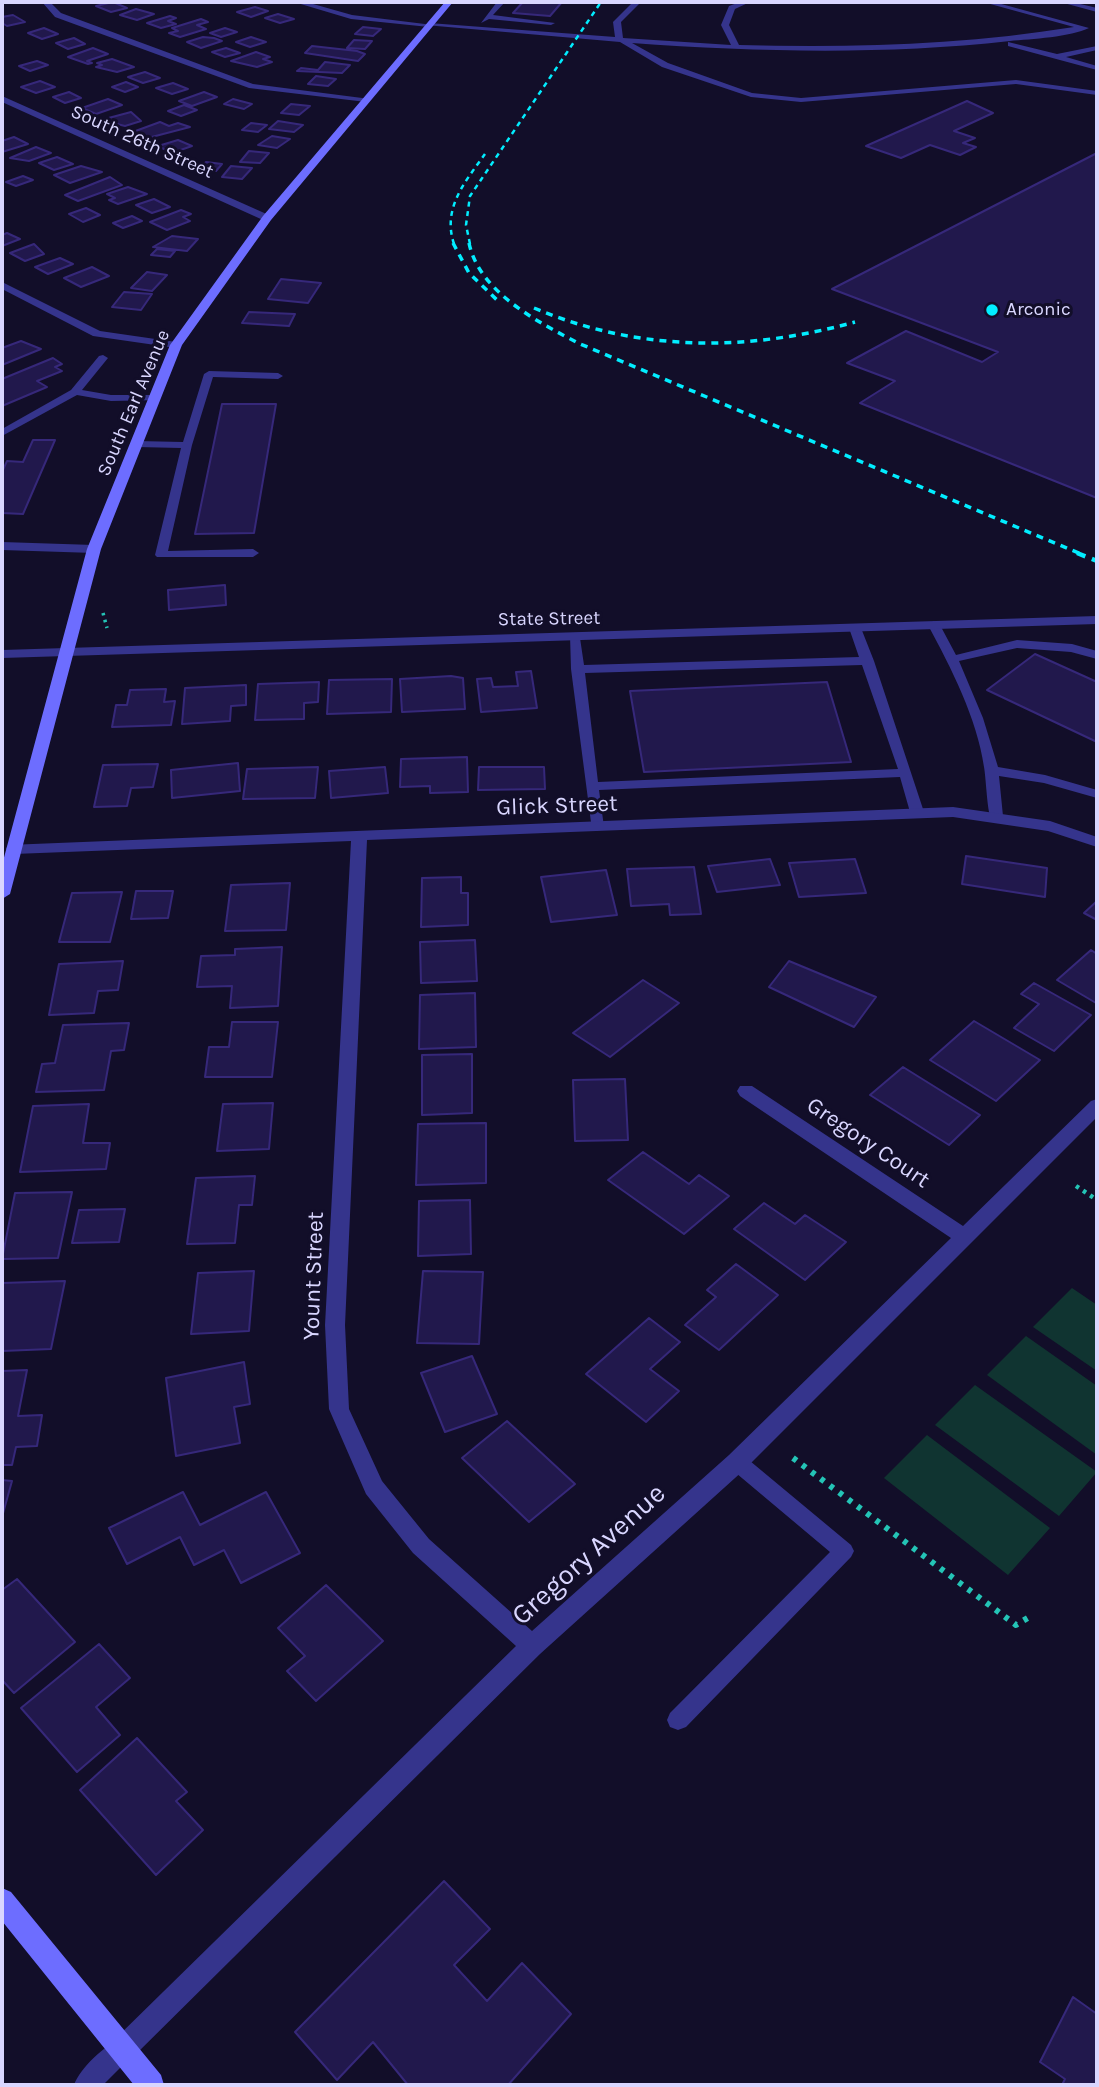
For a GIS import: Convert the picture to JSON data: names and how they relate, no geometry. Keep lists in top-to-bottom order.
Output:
{
  "streets": {
    "street": [
      "South 26th Street",
      "South Earl Avenue",
      "State Street",
      "Glick Street",
      "Gregory Court",
      "Yount Street",
      "Gregory Avenue"
    ]
  },
  "crossings": [
    ["South 26th Street", "South Earl Avenue"],
    ["South Earl Avenue", "State Street"],
    ["South Earl Avenue", "Glick Street"],
    ["Glick Street", "Yount Street"],
    ["Gregory Court", "Gregory Avenue"],
    ["Yount Street", "Gregory Avenue"]
  ],
  "places": ["Arconic"]
}
